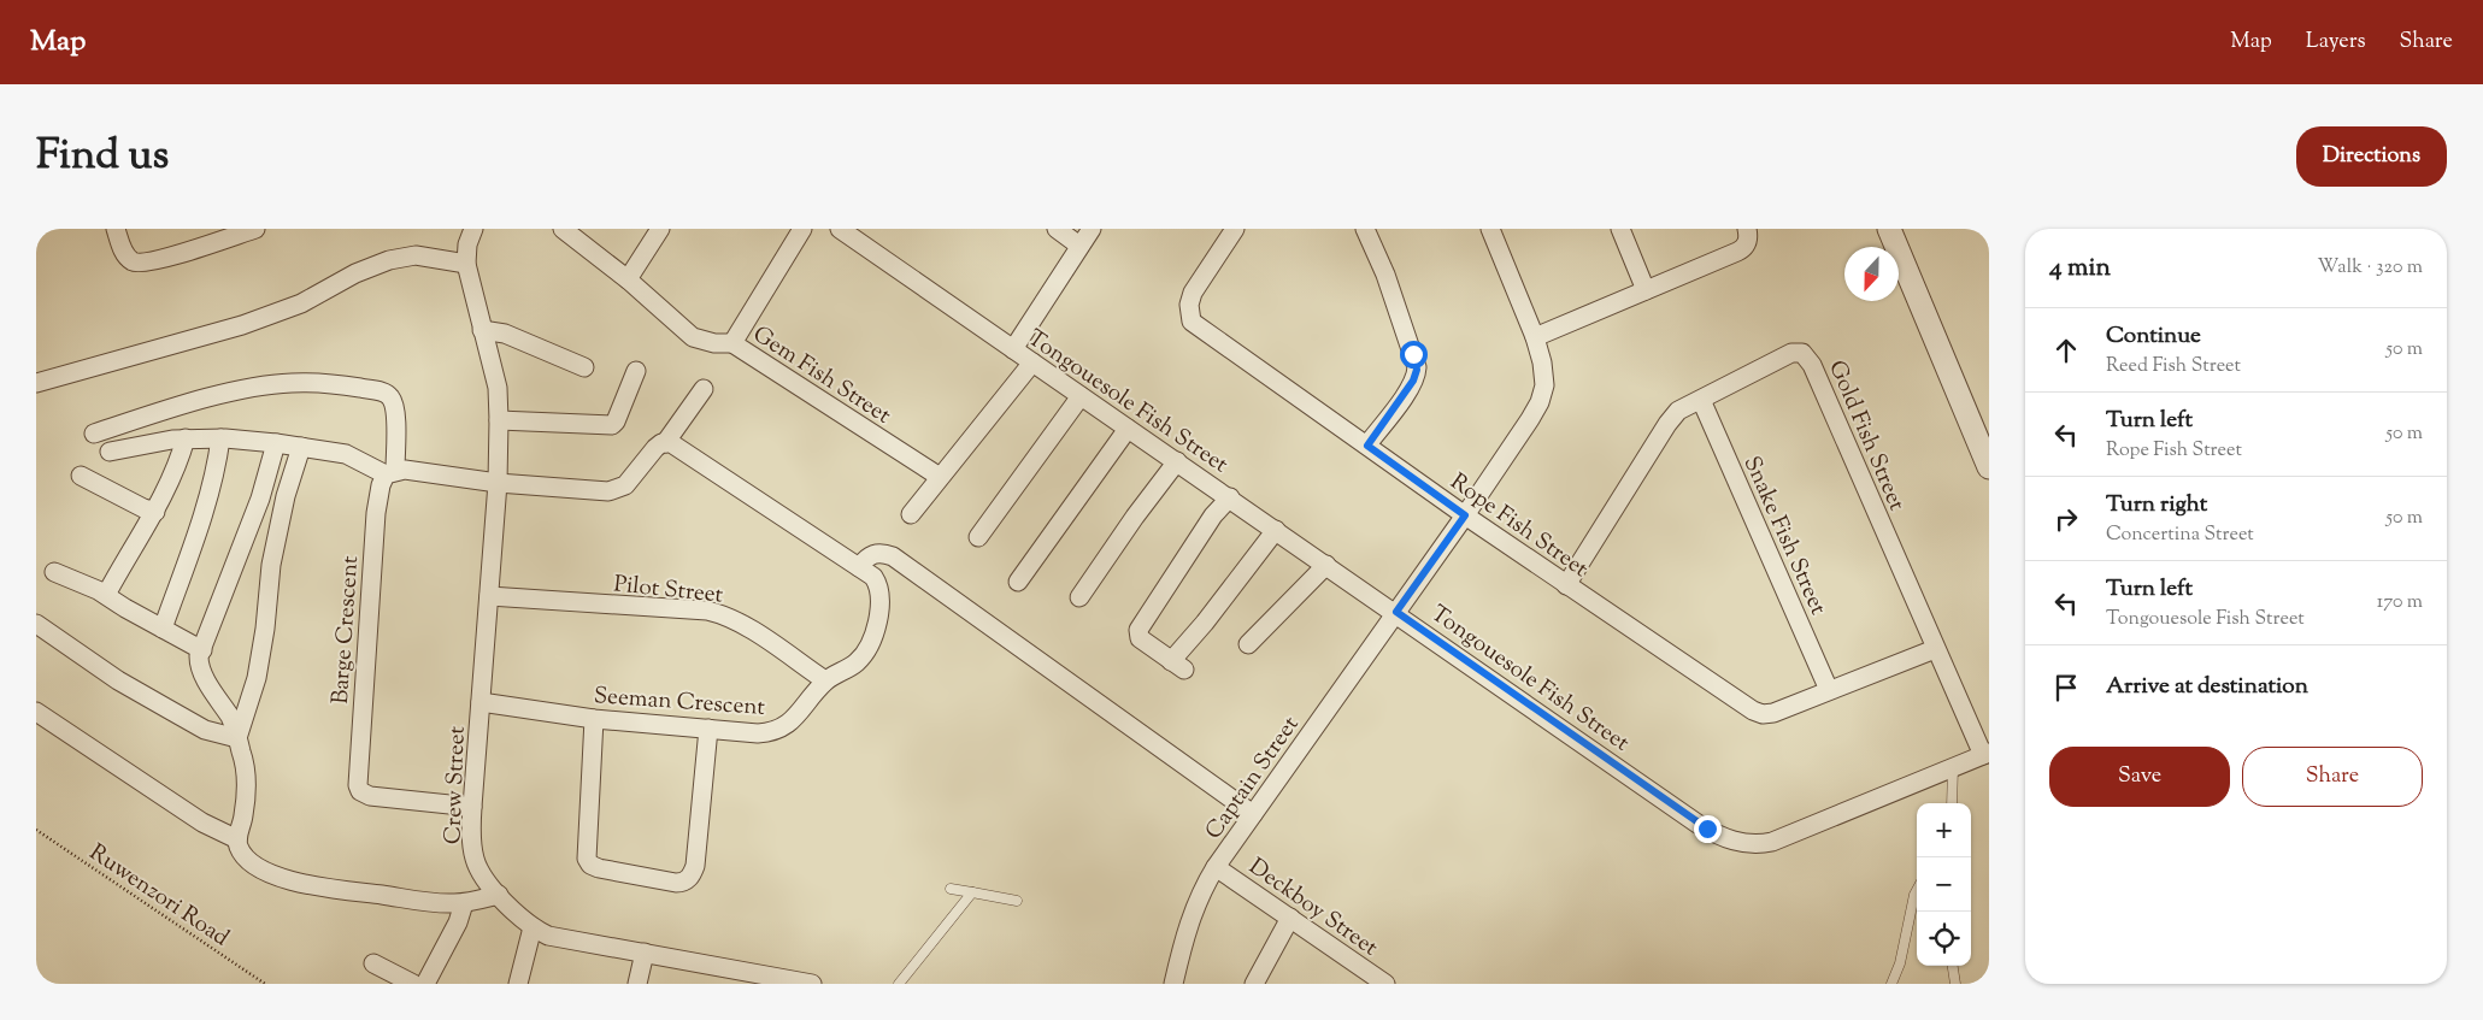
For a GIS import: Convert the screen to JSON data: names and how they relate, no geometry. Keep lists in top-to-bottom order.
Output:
{
  "streets": {
    "street": [
      "Gem Fish Street",
      "Tongouesole Fish Street",
      "Gold Fish Street",
      "Rope Fish Street",
      "Snake Fish Street",
      "Pilot Street",
      "Barge Crescent",
      "Seeman Crescent",
      "Captain Street",
      "Crew Street",
      "Deckboy Street"
    ],
    "path": ["Ruwenzori Road"]
  },
  "crossings": [
    ["Tongouesole Fish Street", "Gold Fish Street"],
    ["Tongouesole Fish Street", "Captain Street"],
    ["Gold Fish Street", "Rope Fish Street"],
    ["Gold Fish Street", "Snake Fish Street"],
    ["Rope Fish Street", "Snake Fish Street"],
    ["Rope Fish Street", "Captain Street"],
    ["Pilot Street", "Seeman Crescent"],
    ["Pilot Street", "Crew Street"],
    ["Barge Crescent", "Crew Street"],
    ["Seeman Crescent", "Crew Street"],
    ["Captain Street", "Deckboy Street"]
  ],
  "north": "bottom",
  "page": {
    "header": "Map",
    "nav": ["Map", "Layers", "Share"],
    "title": "Find us",
    "buttons": [
      "Directions",
      ["Save", "Share"]
    ],
    "heading": ["4 min", "Walk · 320 m"],
    "list": [
      ["Continue", "Reed Fish Street", "50 m"],
      ["Turn left", "Rope Fish Street", "50 m"],
      ["Turn right", "Concertina Street", "50 m"],
      ["Turn left", "Tongouesole Fish Street", "170 m"],
      "Arrive at destination"
    ],
    "map_buttons": ["+", "−"]
  }
}
